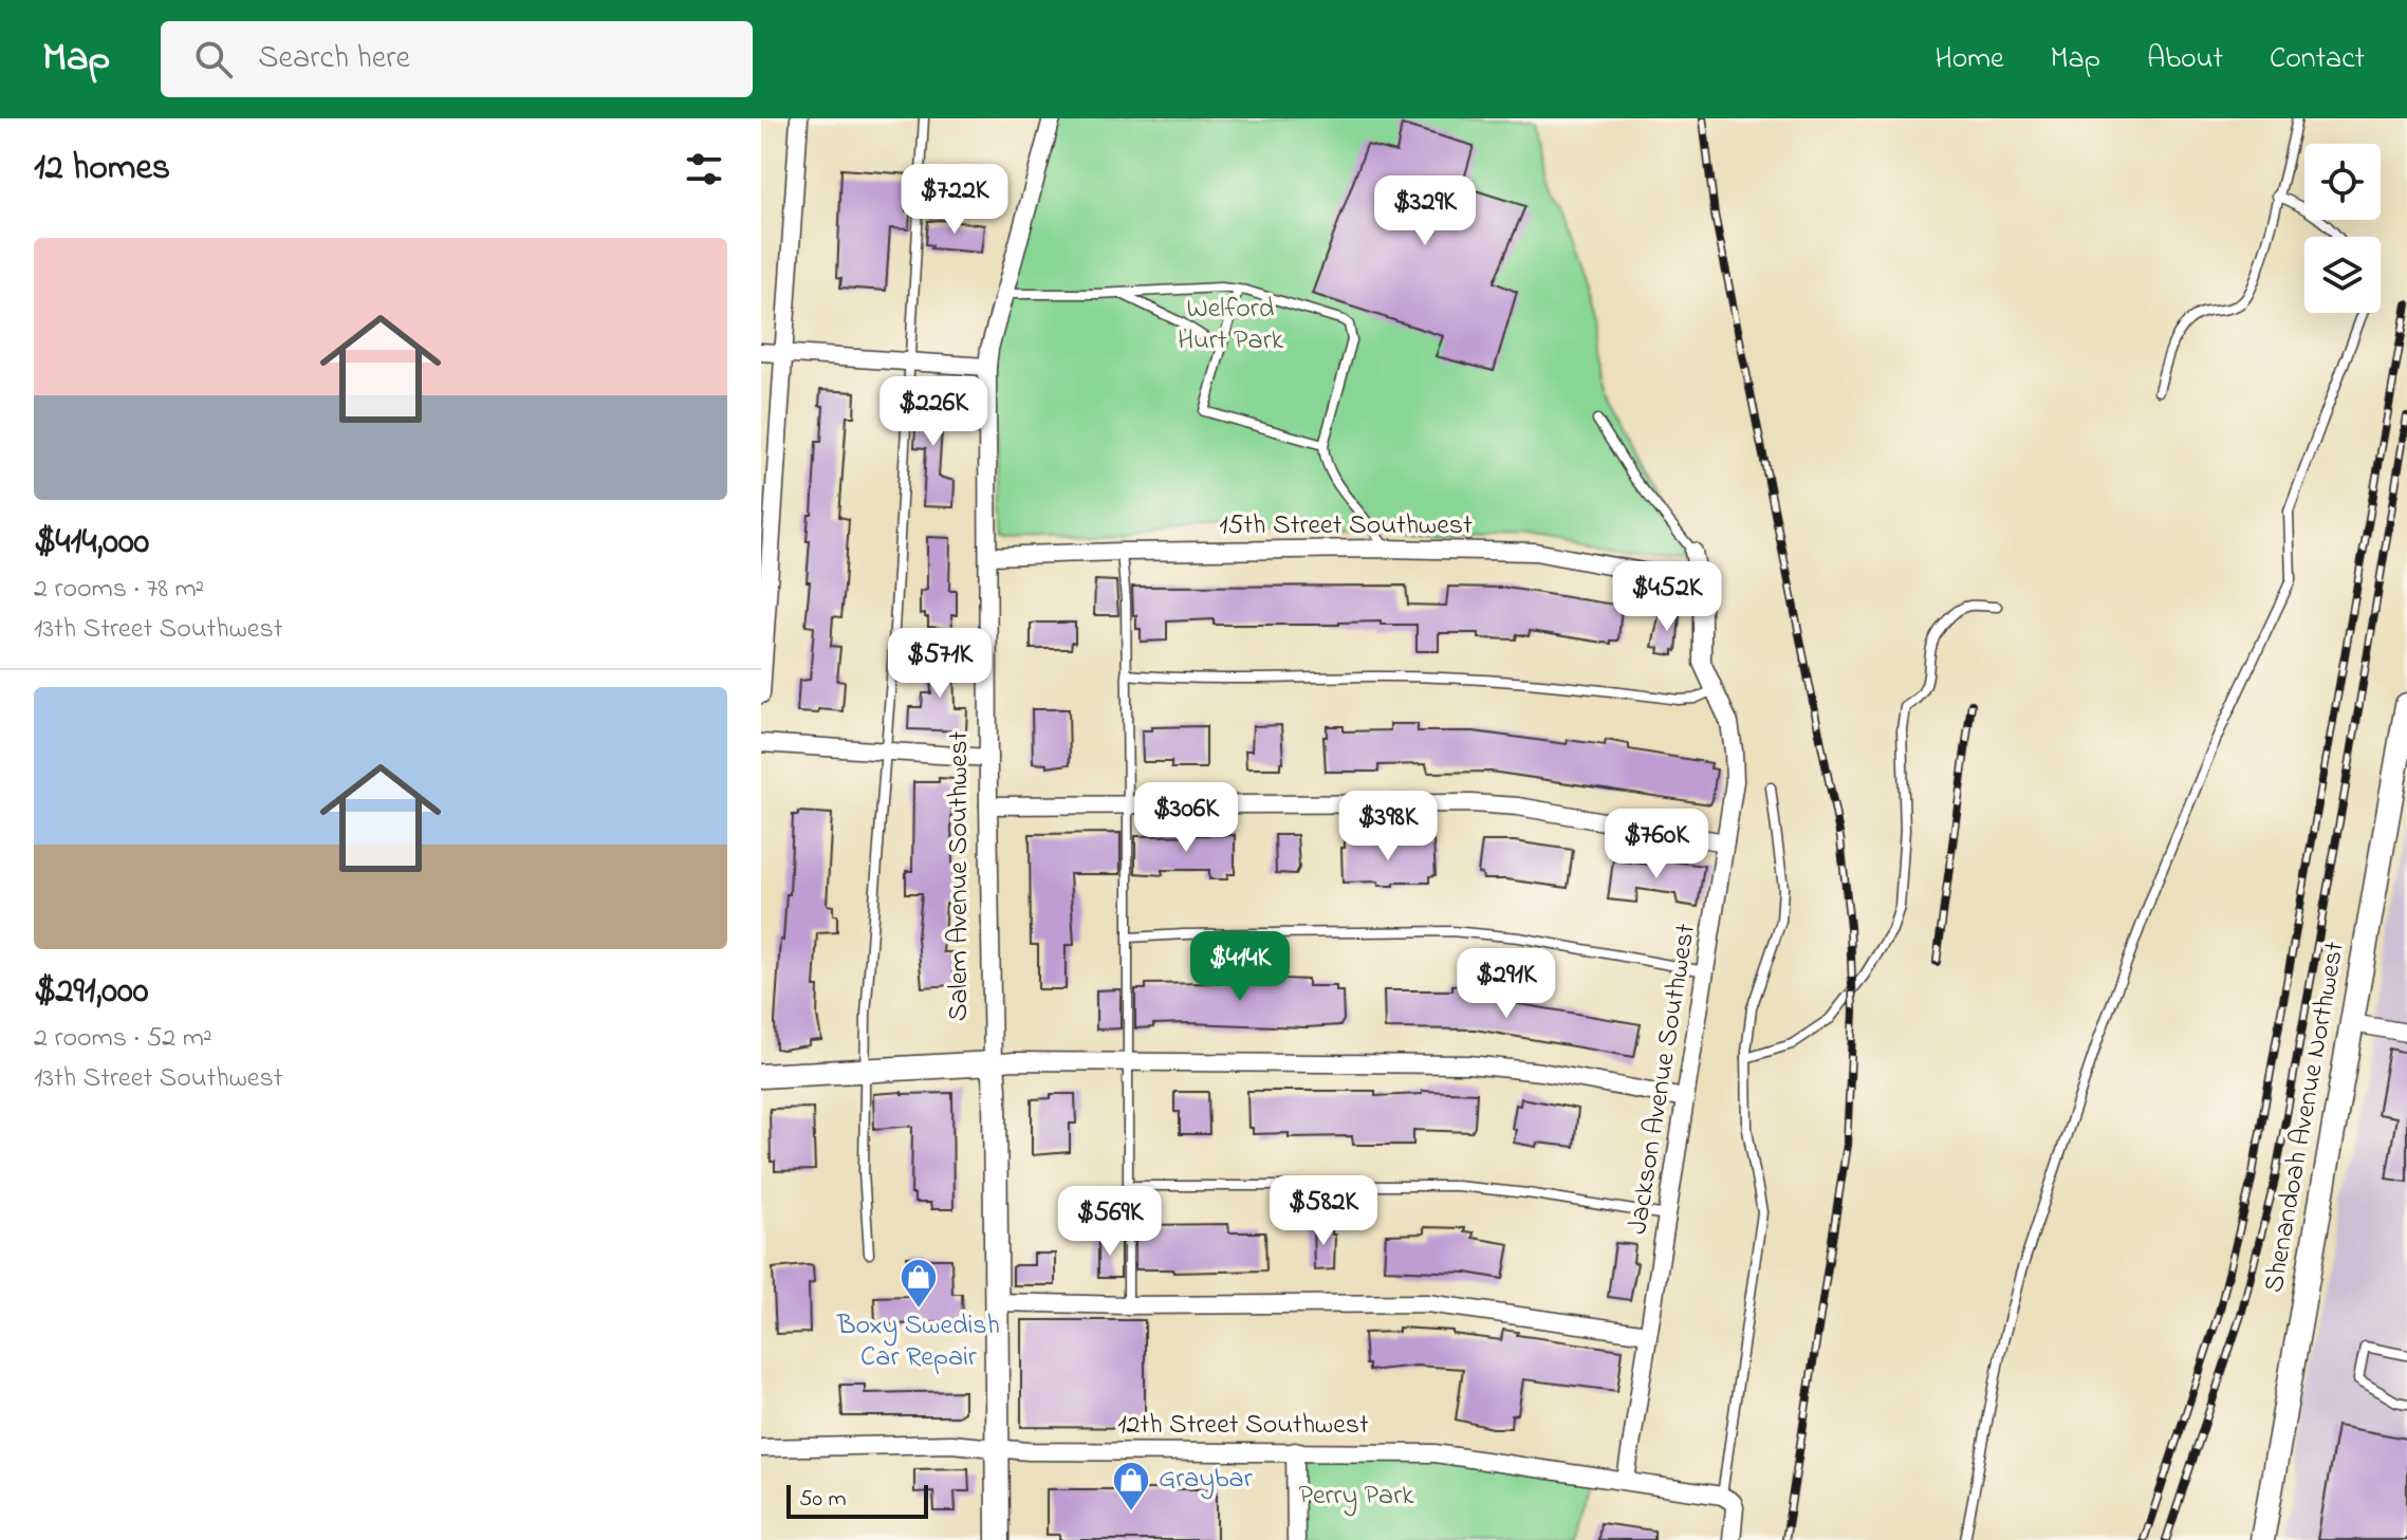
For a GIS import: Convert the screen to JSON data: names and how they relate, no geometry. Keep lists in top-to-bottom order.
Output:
{
  "streets": {
    "street": [
      "15th Street Southwest",
      "Salem Avenue Southwest",
      "Jackson Avenue Southwest",
      "Shenandoah Avenue Northwest",
      "12th Street Southwest"
    ]
  },
  "crossings": [
    ["15th Street Southwest", "Salem Avenue Southwest"],
    ["15th Street Southwest", "Jackson Avenue Southwest"],
    ["Salem Avenue Southwest", "12th Street Southwest"],
    ["Jackson Avenue Southwest", "12th Street Southwest"]
  ],
  "parks": ["Welford Hurt Park", "Perry Park"],
  "places": {
    "shop": ["Boxy Swedish Car Repair", "Graybar"]
  },
  "scale_bar": "50 m",
  "page": {
    "header": "Map",
    "search": "Search here",
    "nav": [
      "Home",
      "Map",
      "About",
      "Contact"
    ],
    "heading": "12 homes",
    "price": [
      "$722K",
      "$329K",
      "$226K",
      "$452K",
      "$571K",
      "$306K",
      "$398K",
      "$760K",
      "$414K",
      "$291K",
      "$582K",
      "$569K"
    ],
    "list": [
      {
        "name": "$414,000",
        "note": "2 rooms · 78 m² · 13th Street Southwest"
      },
      {
        "name": "$291,000",
        "note": "2 rooms · 52 m² · 13th Street Southwest"
      }
    ],
    "scale": "50 m"
  }
}
